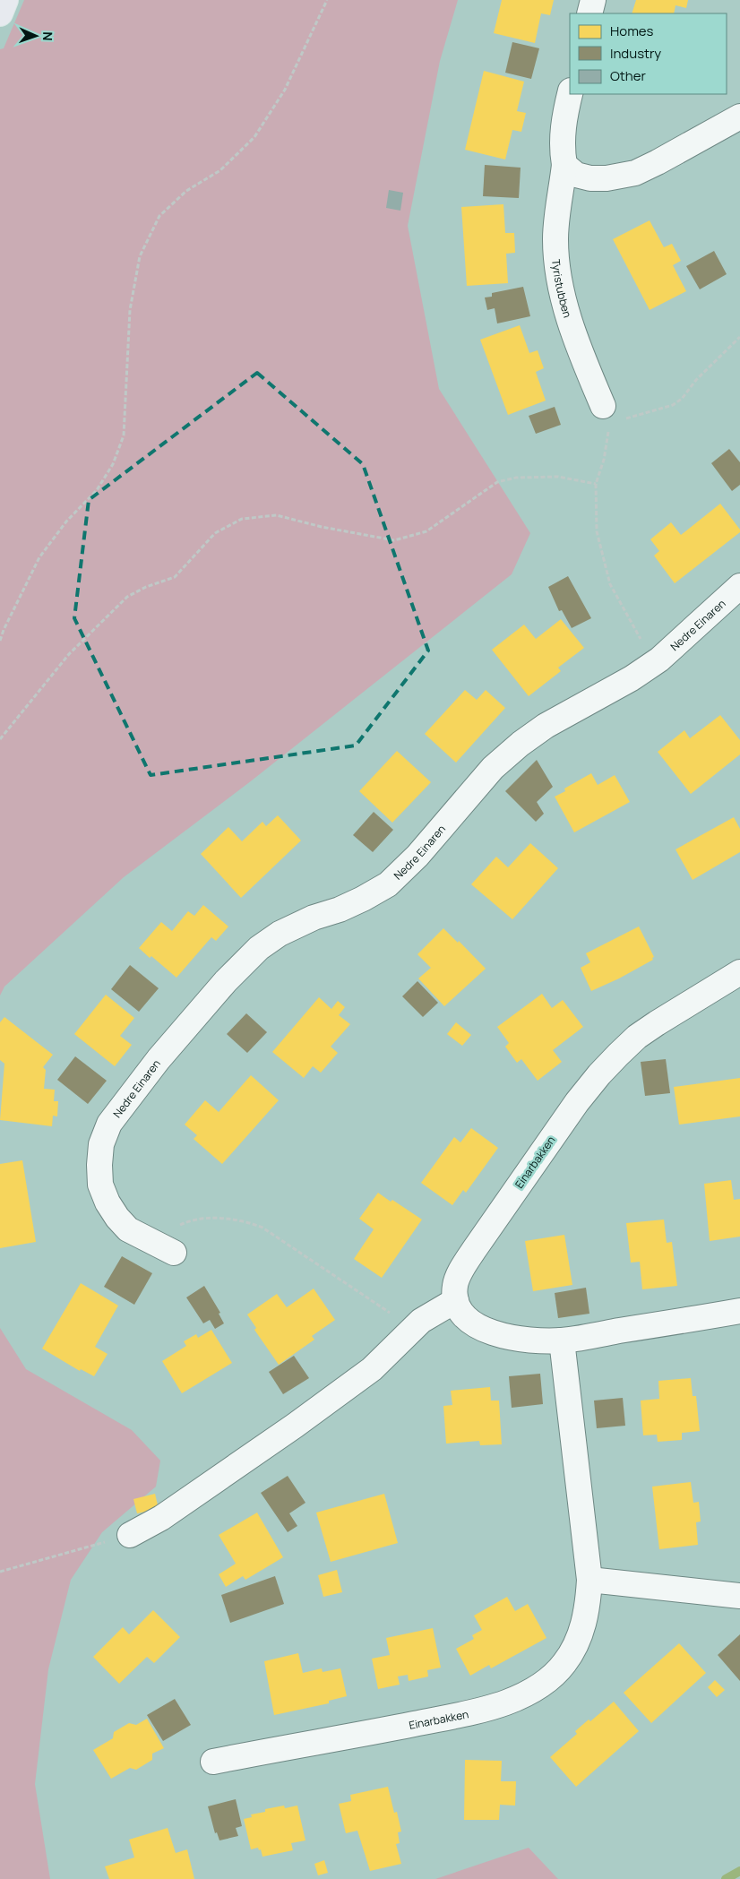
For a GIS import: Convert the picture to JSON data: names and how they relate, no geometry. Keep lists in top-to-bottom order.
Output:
{
  "streets": {
    "street": ["Tyristubben", "Nedre Einaren", "Einarbakken"]
  },
  "legend": ["Homes", "Industry", "Other"],
  "north": "right"
}
